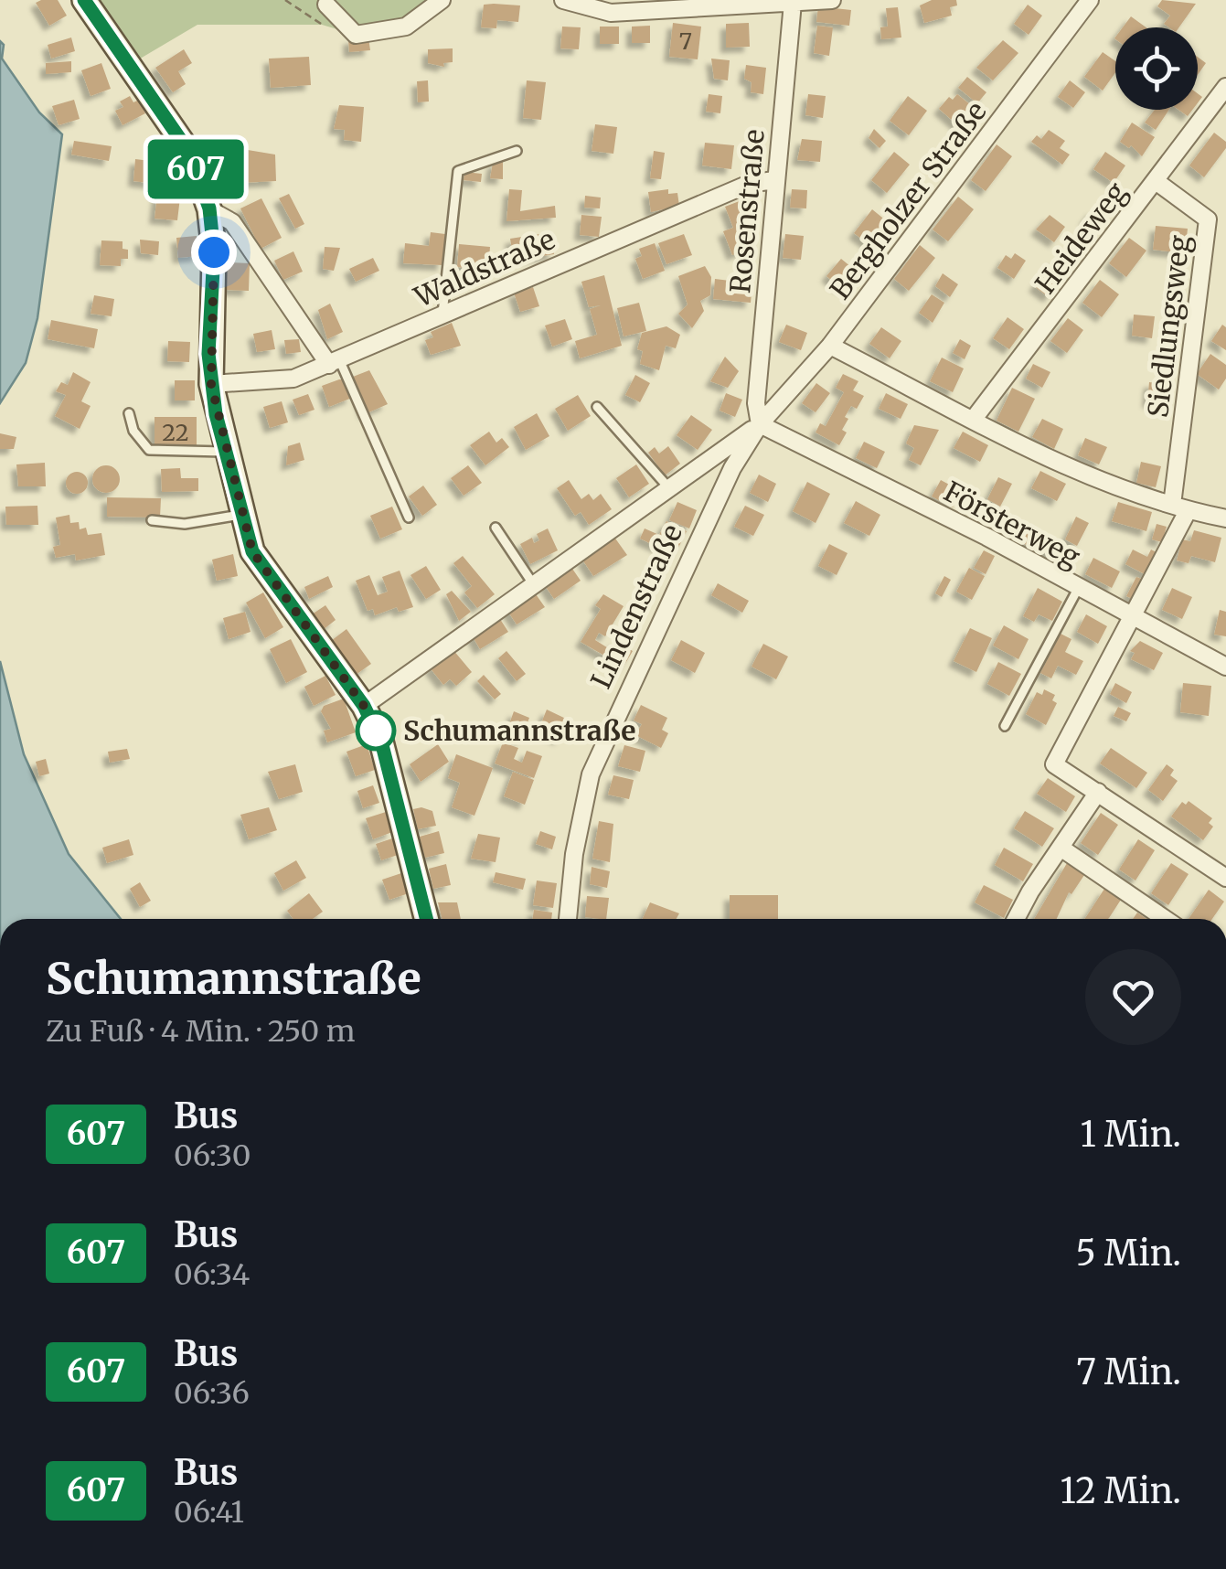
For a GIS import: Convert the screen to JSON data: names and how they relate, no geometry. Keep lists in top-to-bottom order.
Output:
{
  "streets": {
    "street": [
      "Bergholzer Straße",
      "Rosenstraße",
      "Heideweg",
      "Waldstraße",
      "Siedlungsweg",
      "Försterweg",
      "Lindenstraße"
    ]
  },
  "crossings": [
    ["Bergholzer Straße", "Rosenstraße"],
    ["Bergholzer Straße", "Försterweg"],
    ["Bergholzer Straße", "Lindenstraße"],
    ["Rosenstraße", "Waldstraße"],
    ["Rosenstraße", "Försterweg"],
    ["Rosenstraße", "Lindenstraße"],
    ["Heideweg", "Siedlungsweg"],
    ["Försterweg", "Lindenstraße"]
  ],
  "places": ["Schumannstraße"],
  "lines": ["bus line 607"],
  "house_numbers": ["7", "22"],
  "page": {
    "on_map": "607",
    "heading": ["Schumannstraße", "Zu Fuß · 4 Min. · 250 m"],
    "list": [
      {
        "mark": "607",
        "name": "Bus",
        "note": "06:30",
        "value": "1 Min."
      },
      {
        "mark": "607",
        "name": "Bus",
        "note": "06:34",
        "value": "5 Min."
      },
      {
        "mark": "607",
        "name": "Bus",
        "note": "06:36",
        "value": "7 Min."
      },
      {
        "mark": "607",
        "name": "Bus",
        "note": "06:41",
        "value": "12 Min."
      }
    ]
  }
}
